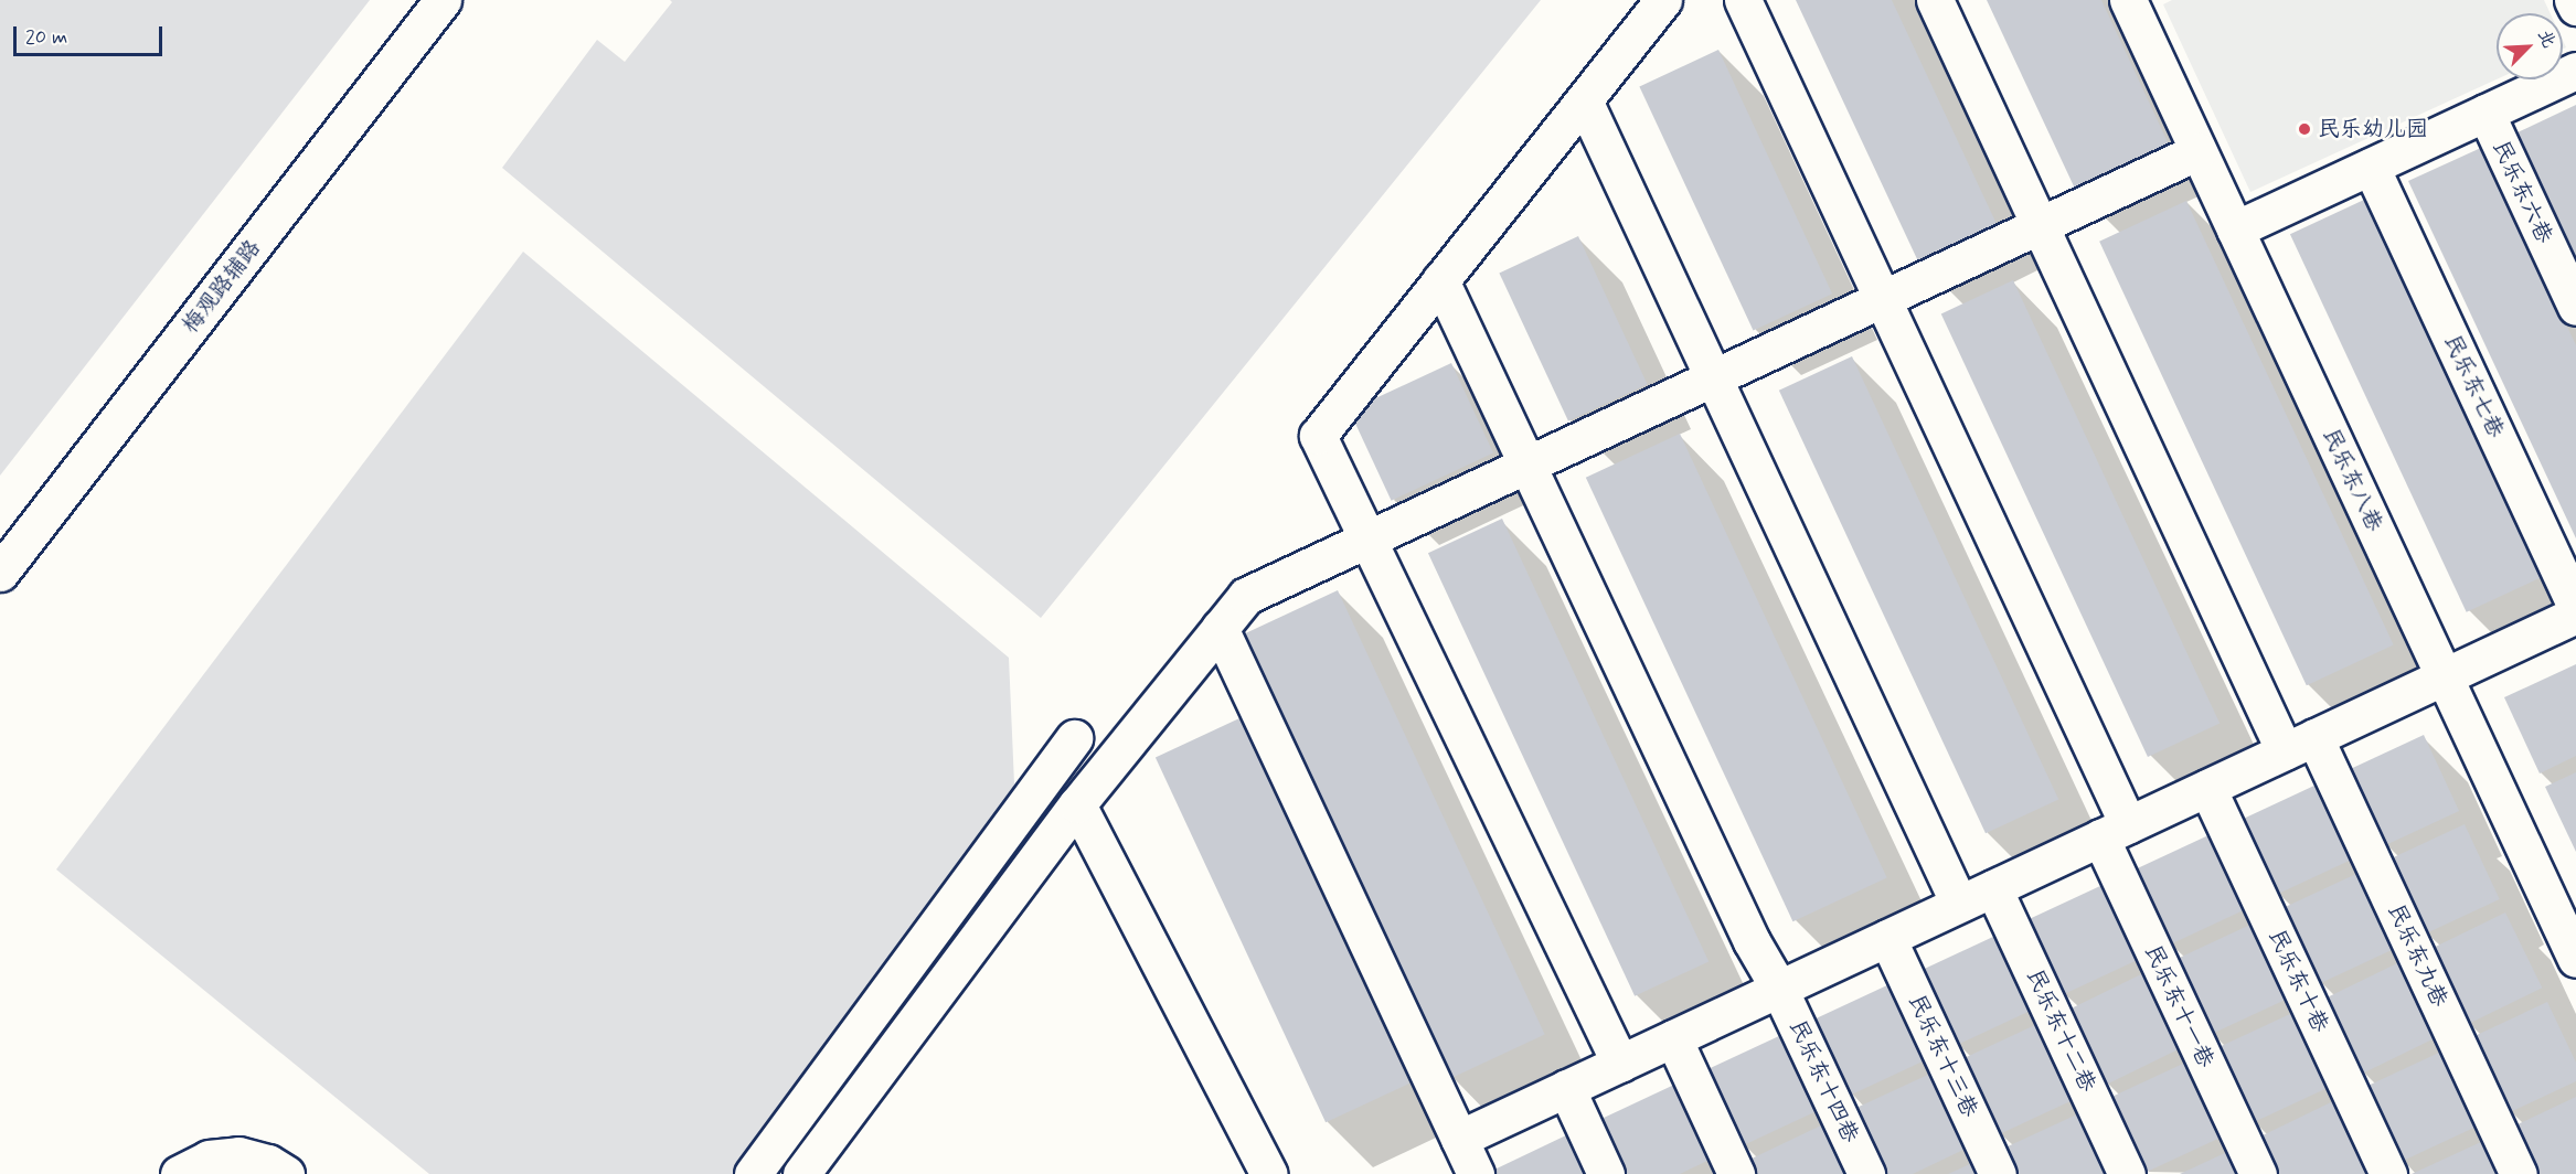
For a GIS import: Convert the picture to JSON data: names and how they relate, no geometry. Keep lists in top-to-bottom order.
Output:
{
  "streets": {
    "street": [
      "民乐东六巷",
      "梅观路辅路",
      "民乐东七巷",
      "民乐东八巷",
      "民乐东九巷",
      "民乐东十巷",
      "民乐东十一巷",
      "民乐东十二巷",
      "民乐东十三巷",
      "民乐东十四巷"
    ]
  },
  "places": ["民乐幼儿园"],
  "scale_bar": "20 m",
  "north": "top right"
}
